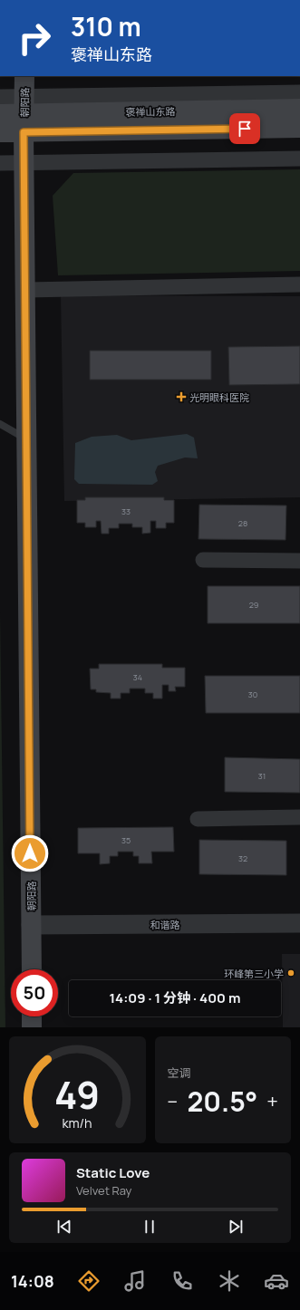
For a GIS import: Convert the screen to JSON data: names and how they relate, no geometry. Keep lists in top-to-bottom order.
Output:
{
  "streets": {
    "main road": ["朝阳路", "褒禅山东路"],
    "street": ["和谐路"]
  },
  "crossings": [
    ["朝阳路", "褒禅山东路"],
    ["朝阳路", "和谐路"]
  ],
  "places": {
    "health": ["光明眼科医院"],
    "other": ["环峰第三小学"]
  },
  "house_numbers": [
    "33",
    "28",
    "29",
    "34",
    "30",
    "31",
    "35",
    "32"
  ],
  "page": {
    "turn": ["310 m", "褒禅山东路"],
    "limit": "50",
    "trip": "14:09 · 1 分钟 · 400 m",
    "tile": "空调",
    "heat": ["−", "20.5°", "+"],
    "song": ["Static Love", "Velvet Ray"],
    "tabs": "14:08",
    "gauge": ["49", "km/h"]
  }
}
